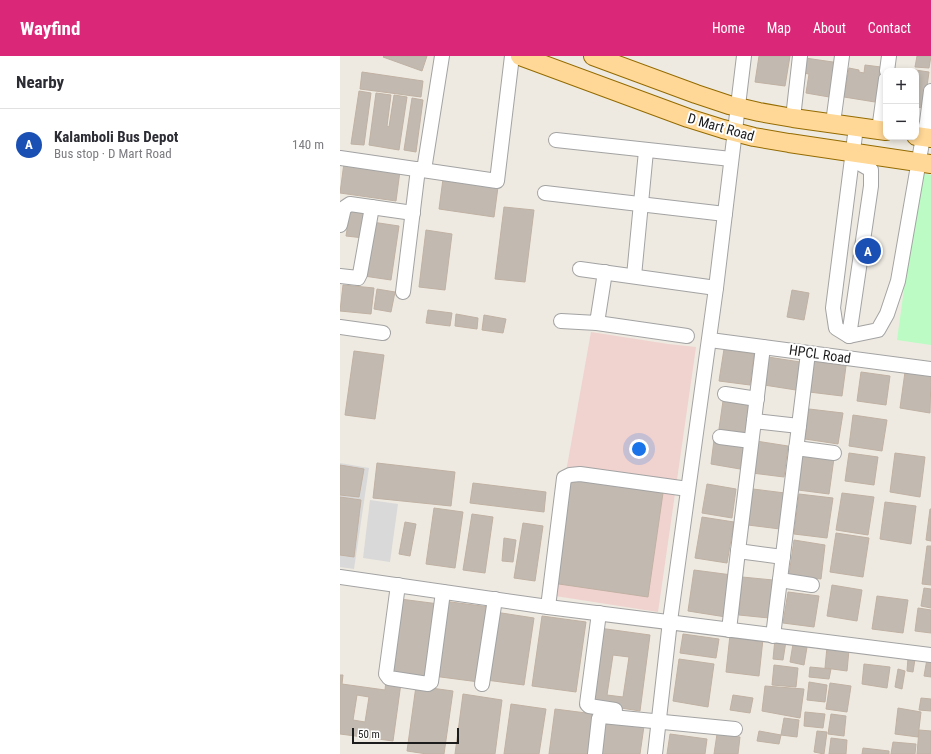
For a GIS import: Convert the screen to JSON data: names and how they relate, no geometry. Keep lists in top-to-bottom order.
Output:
{
  "streets": {
    "main road": ["D Mart Road"],
    "street": ["HPCL Road"]
  },
  "scale_bar": "50 m",
  "page": {
    "header": "Wayfind",
    "nav": [
      "Home",
      "Map",
      "About",
      "Contact"
    ],
    "heading": "Nearby",
    "map_buttons": ["+", "−"],
    "list": [
      {
        "mark": "A",
        "name": "Kalamboli Bus Depot",
        "note": "Bus stop · D Mart Road",
        "value": "140 m"
      }
    ],
    "pins": "A",
    "scale": "50 m"
  }
}
